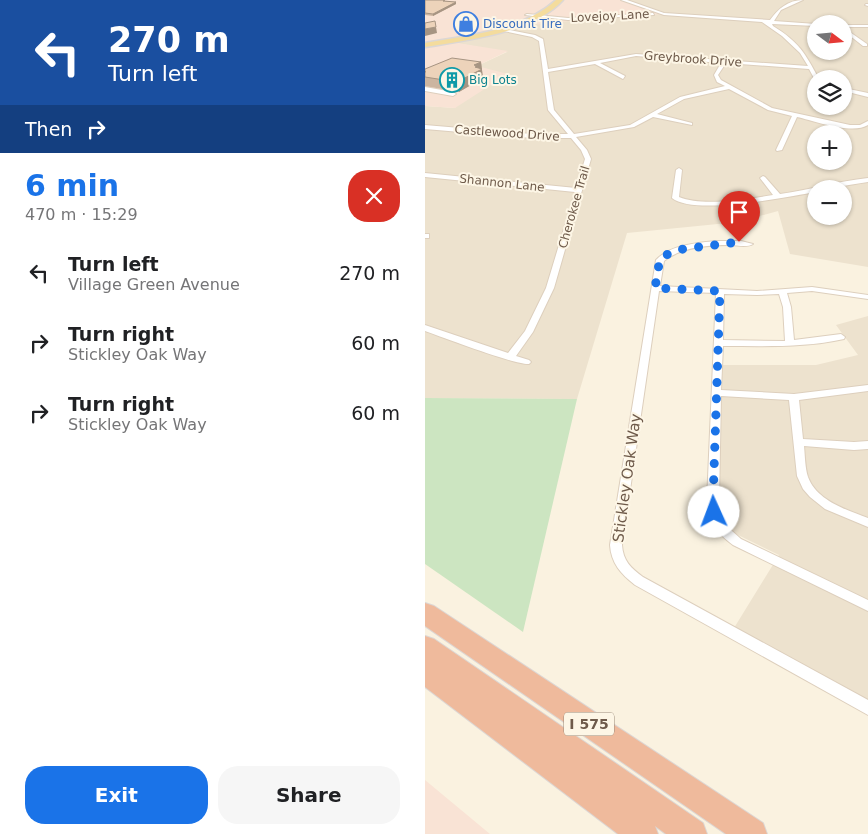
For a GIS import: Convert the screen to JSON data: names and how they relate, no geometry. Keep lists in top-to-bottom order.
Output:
{
  "streets": {
    "highway": ["I 575"],
    "street": [
      "Lovejoy Lane",
      "Greybrook Drive",
      "Castlewood Drive",
      "Shannon Lane",
      "Cherokee Trail",
      "Stickley Oak Way"
    ]
  },
  "crossings": [
    ["Greybrook Drive", "Cherokee Trail"],
    ["Castlewood Drive", "Cherokee Trail"],
    ["Shannon Lane", "Cherokee Trail"]
  ],
  "places": {
    "shop": ["Discount Tire"],
    "building": ["Big Lots"]
  },
  "north": "right",
  "page": {
    "turn": ["270 m", "Turn left"],
    "map_buttons": ["+", "−"],
    "then": "Then",
    "heading": ["6 min", "470 m · 15:29"],
    "list": [
      {
        "name": "Turn left",
        "note": "Village Green Avenue",
        "value": "270 m"
      },
      {
        "name": "Turn right",
        "note": "Stickley Oak Way",
        "value": "60 m"
      },
      {
        "name": "Turn right",
        "note": "Stickley Oak Way",
        "value": "60 m"
      }
    ],
    "buttons": ["Exit", "Share"]
  }
}
